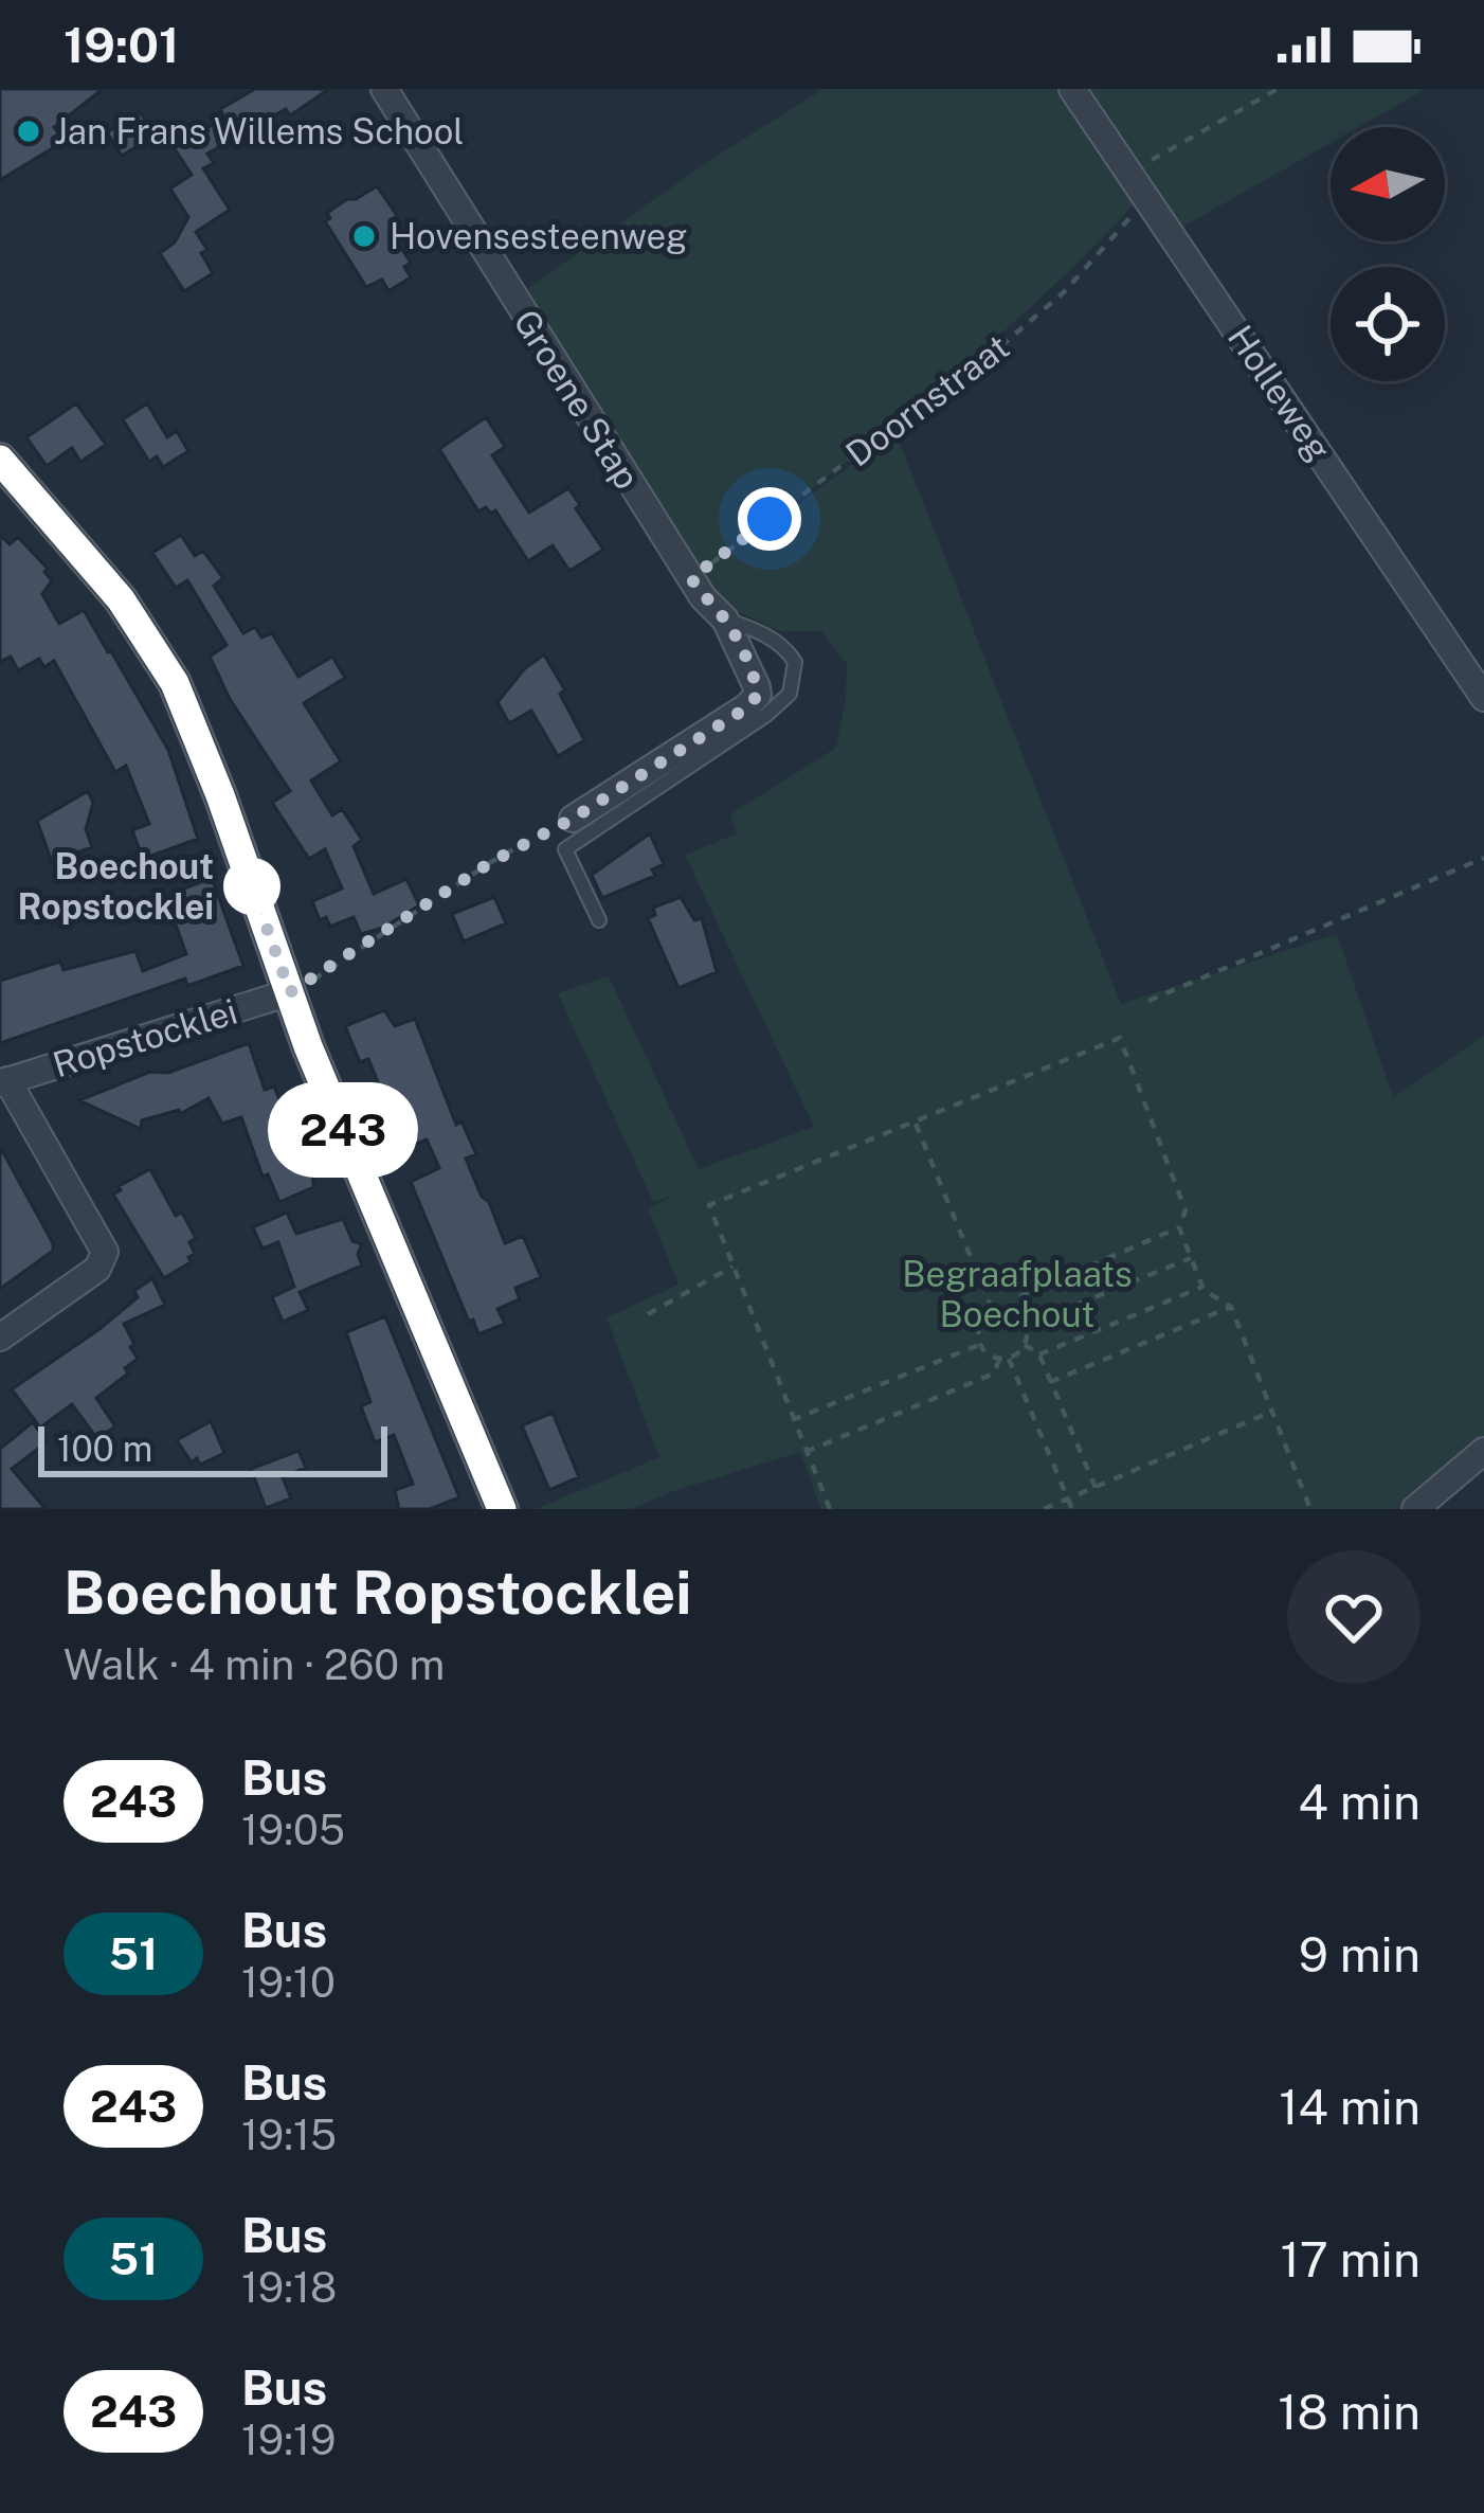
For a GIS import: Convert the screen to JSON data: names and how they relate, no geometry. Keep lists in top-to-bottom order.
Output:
{
  "streets": {
    "street": ["Holleweg", "Groene Stap", "Ropstocklei"],
    "path": ["Doornstraat"]
  },
  "crossings": [
    ["Holleweg", "Doornstraat"],
    ["Groene Stap", "Doornstraat"]
  ],
  "parks": ["Begraafplaats Boechout"],
  "places": ["Jan Frans Willems School", "Hovensesteenweg", "Boechout Ropstocklei"],
  "lines": ["bus line 243"],
  "scale_bar": "100 m",
  "north": "left",
  "page": {
    "status": "19:01",
    "on_map": "243",
    "scale": "100 m",
    "heading": ["Boechout Ropstocklei", "Walk · 4 min · 260 m"],
    "list": [
      {
        "mark": "243",
        "name": "Bus",
        "note": "19:05",
        "value": "4 min"
      },
      {
        "mark": "51",
        "name": "Bus",
        "note": "19:10",
        "value": "9 min"
      },
      {
        "mark": "243",
        "name": "Bus",
        "note": "19:15",
        "value": "14 min"
      },
      {
        "mark": "51",
        "name": "Bus",
        "note": "19:18",
        "value": "17 min"
      },
      {
        "mark": "243",
        "name": "Bus",
        "note": "19:19",
        "value": "18 min"
      }
    ]
  }
}
